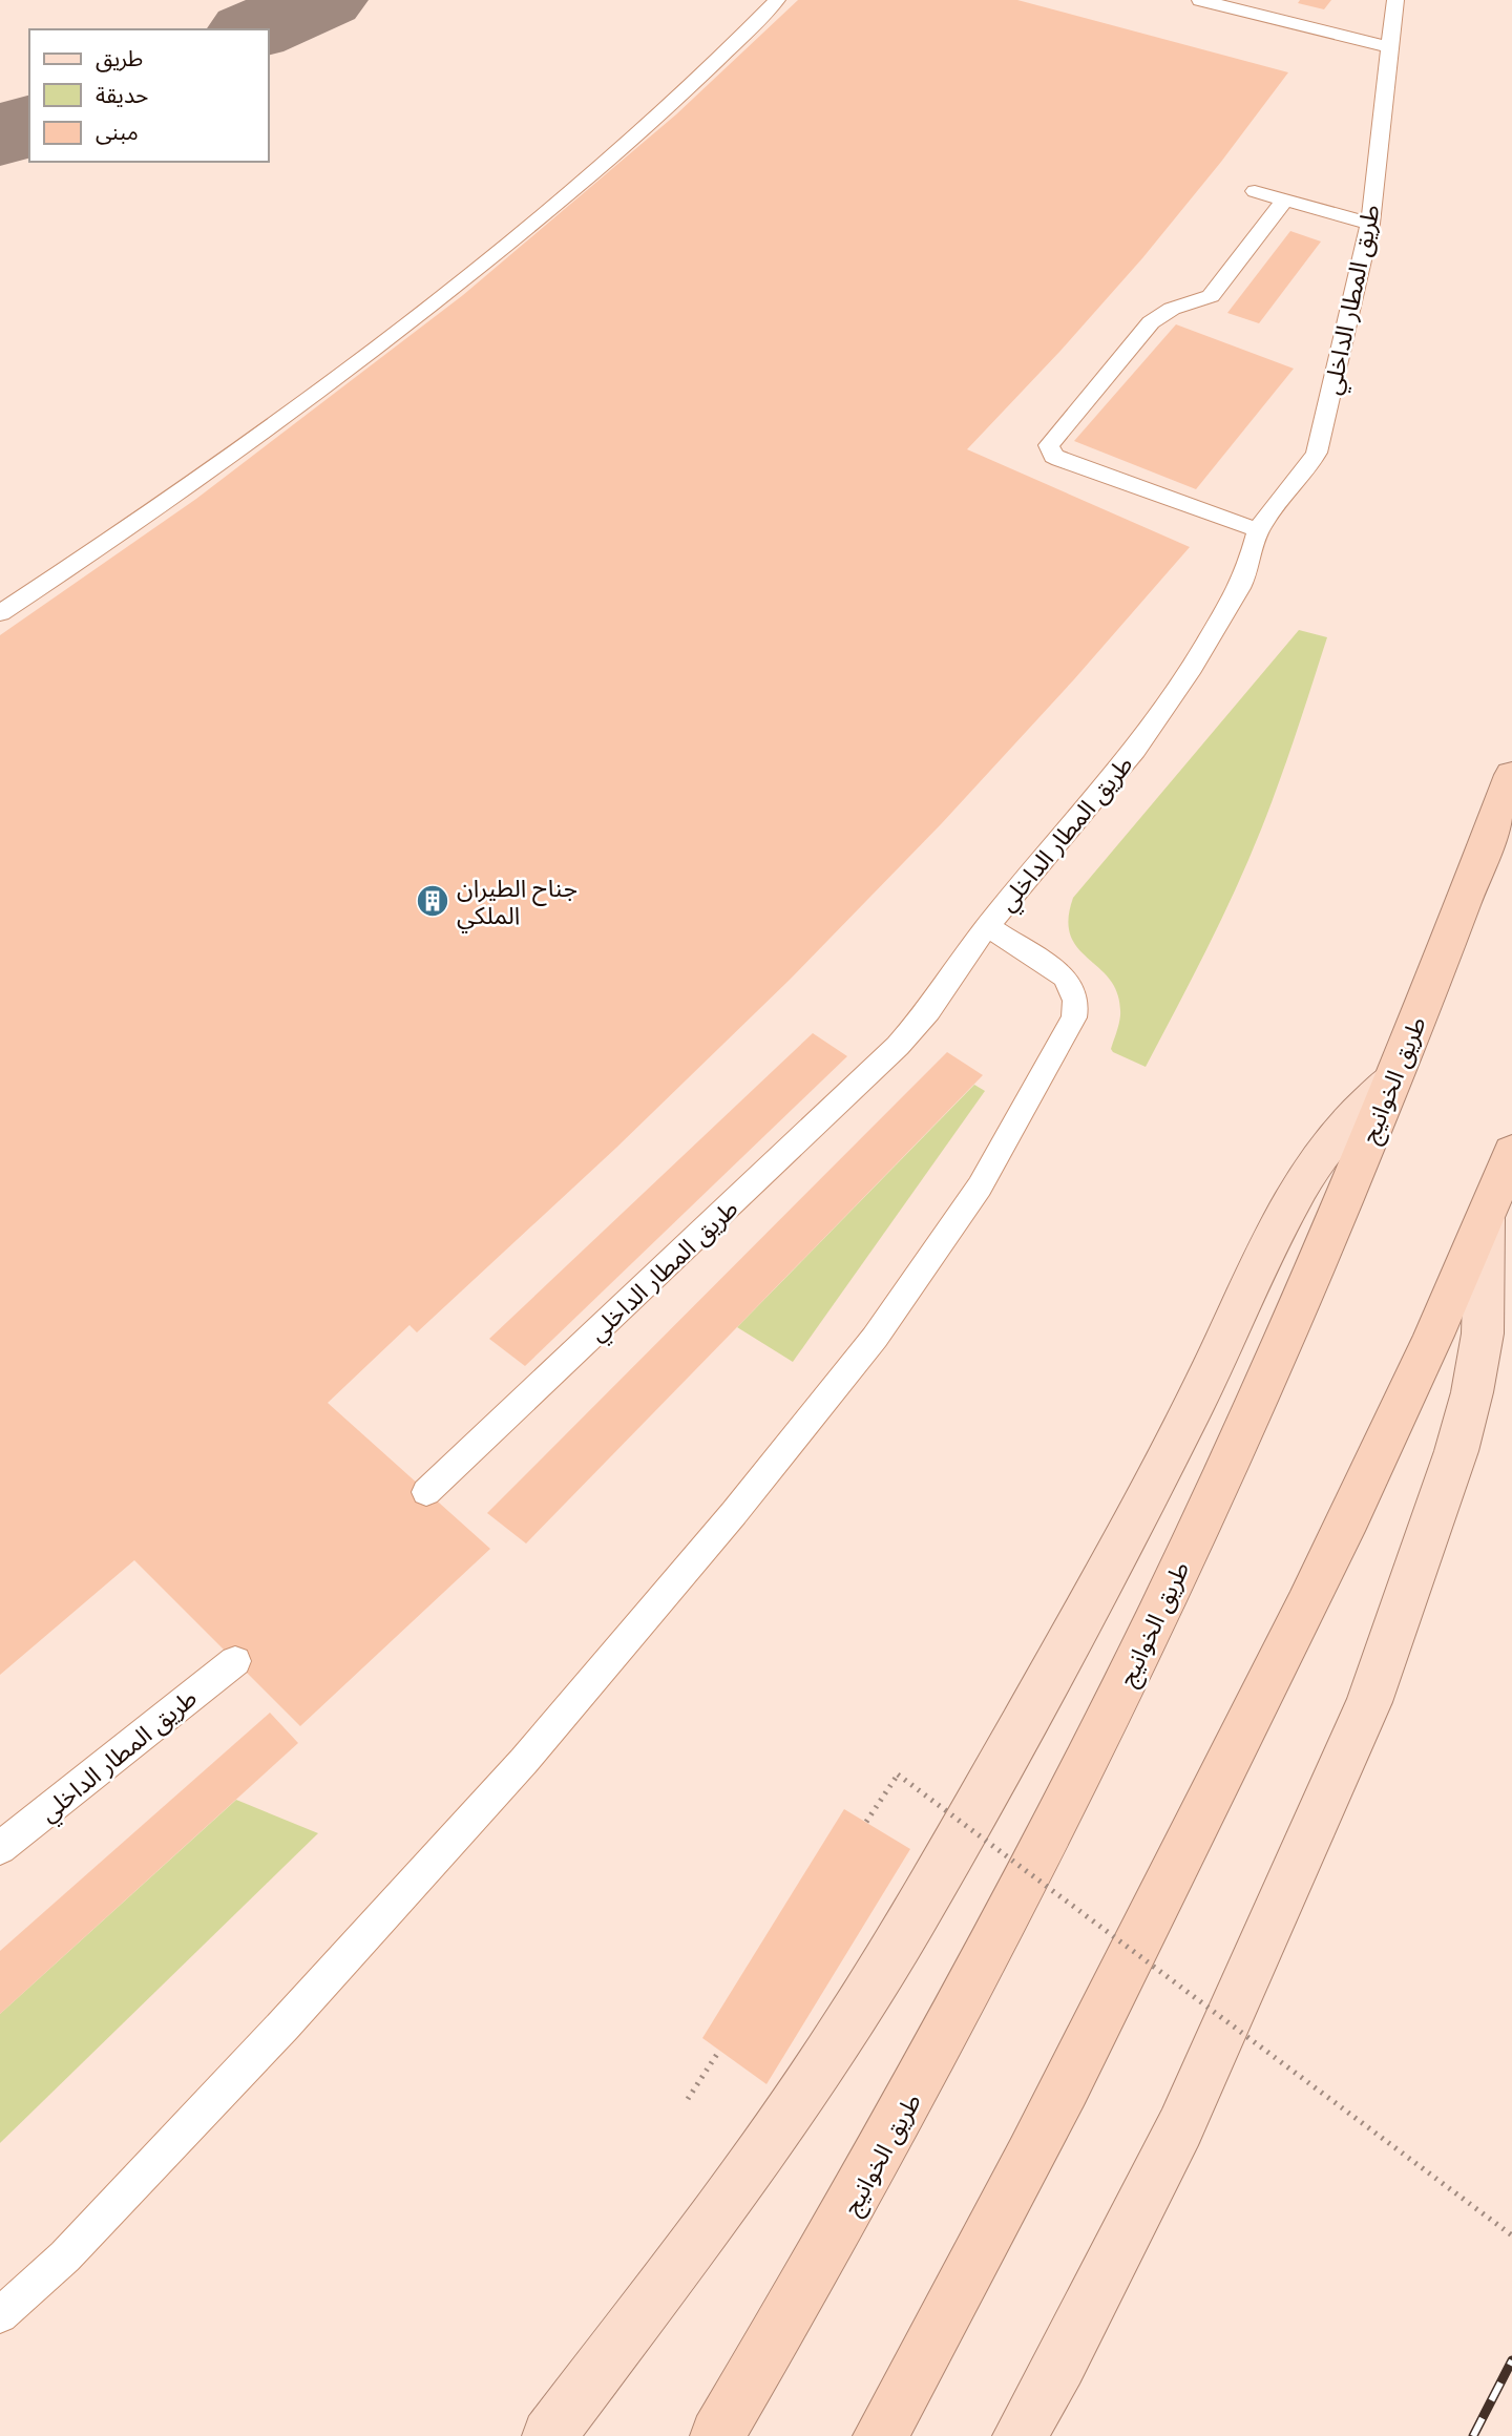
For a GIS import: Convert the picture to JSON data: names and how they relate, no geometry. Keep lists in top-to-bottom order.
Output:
{
  "streets": {
    "highway": ["طريق الخوانيج"],
    "lane": ["طريق المطار الداخلي"]
  },
  "places": {
    "building": ["جناح الطيران الملكي"]
  },
  "legend": ["طريق", "حديقة", "مبنى"]
}
